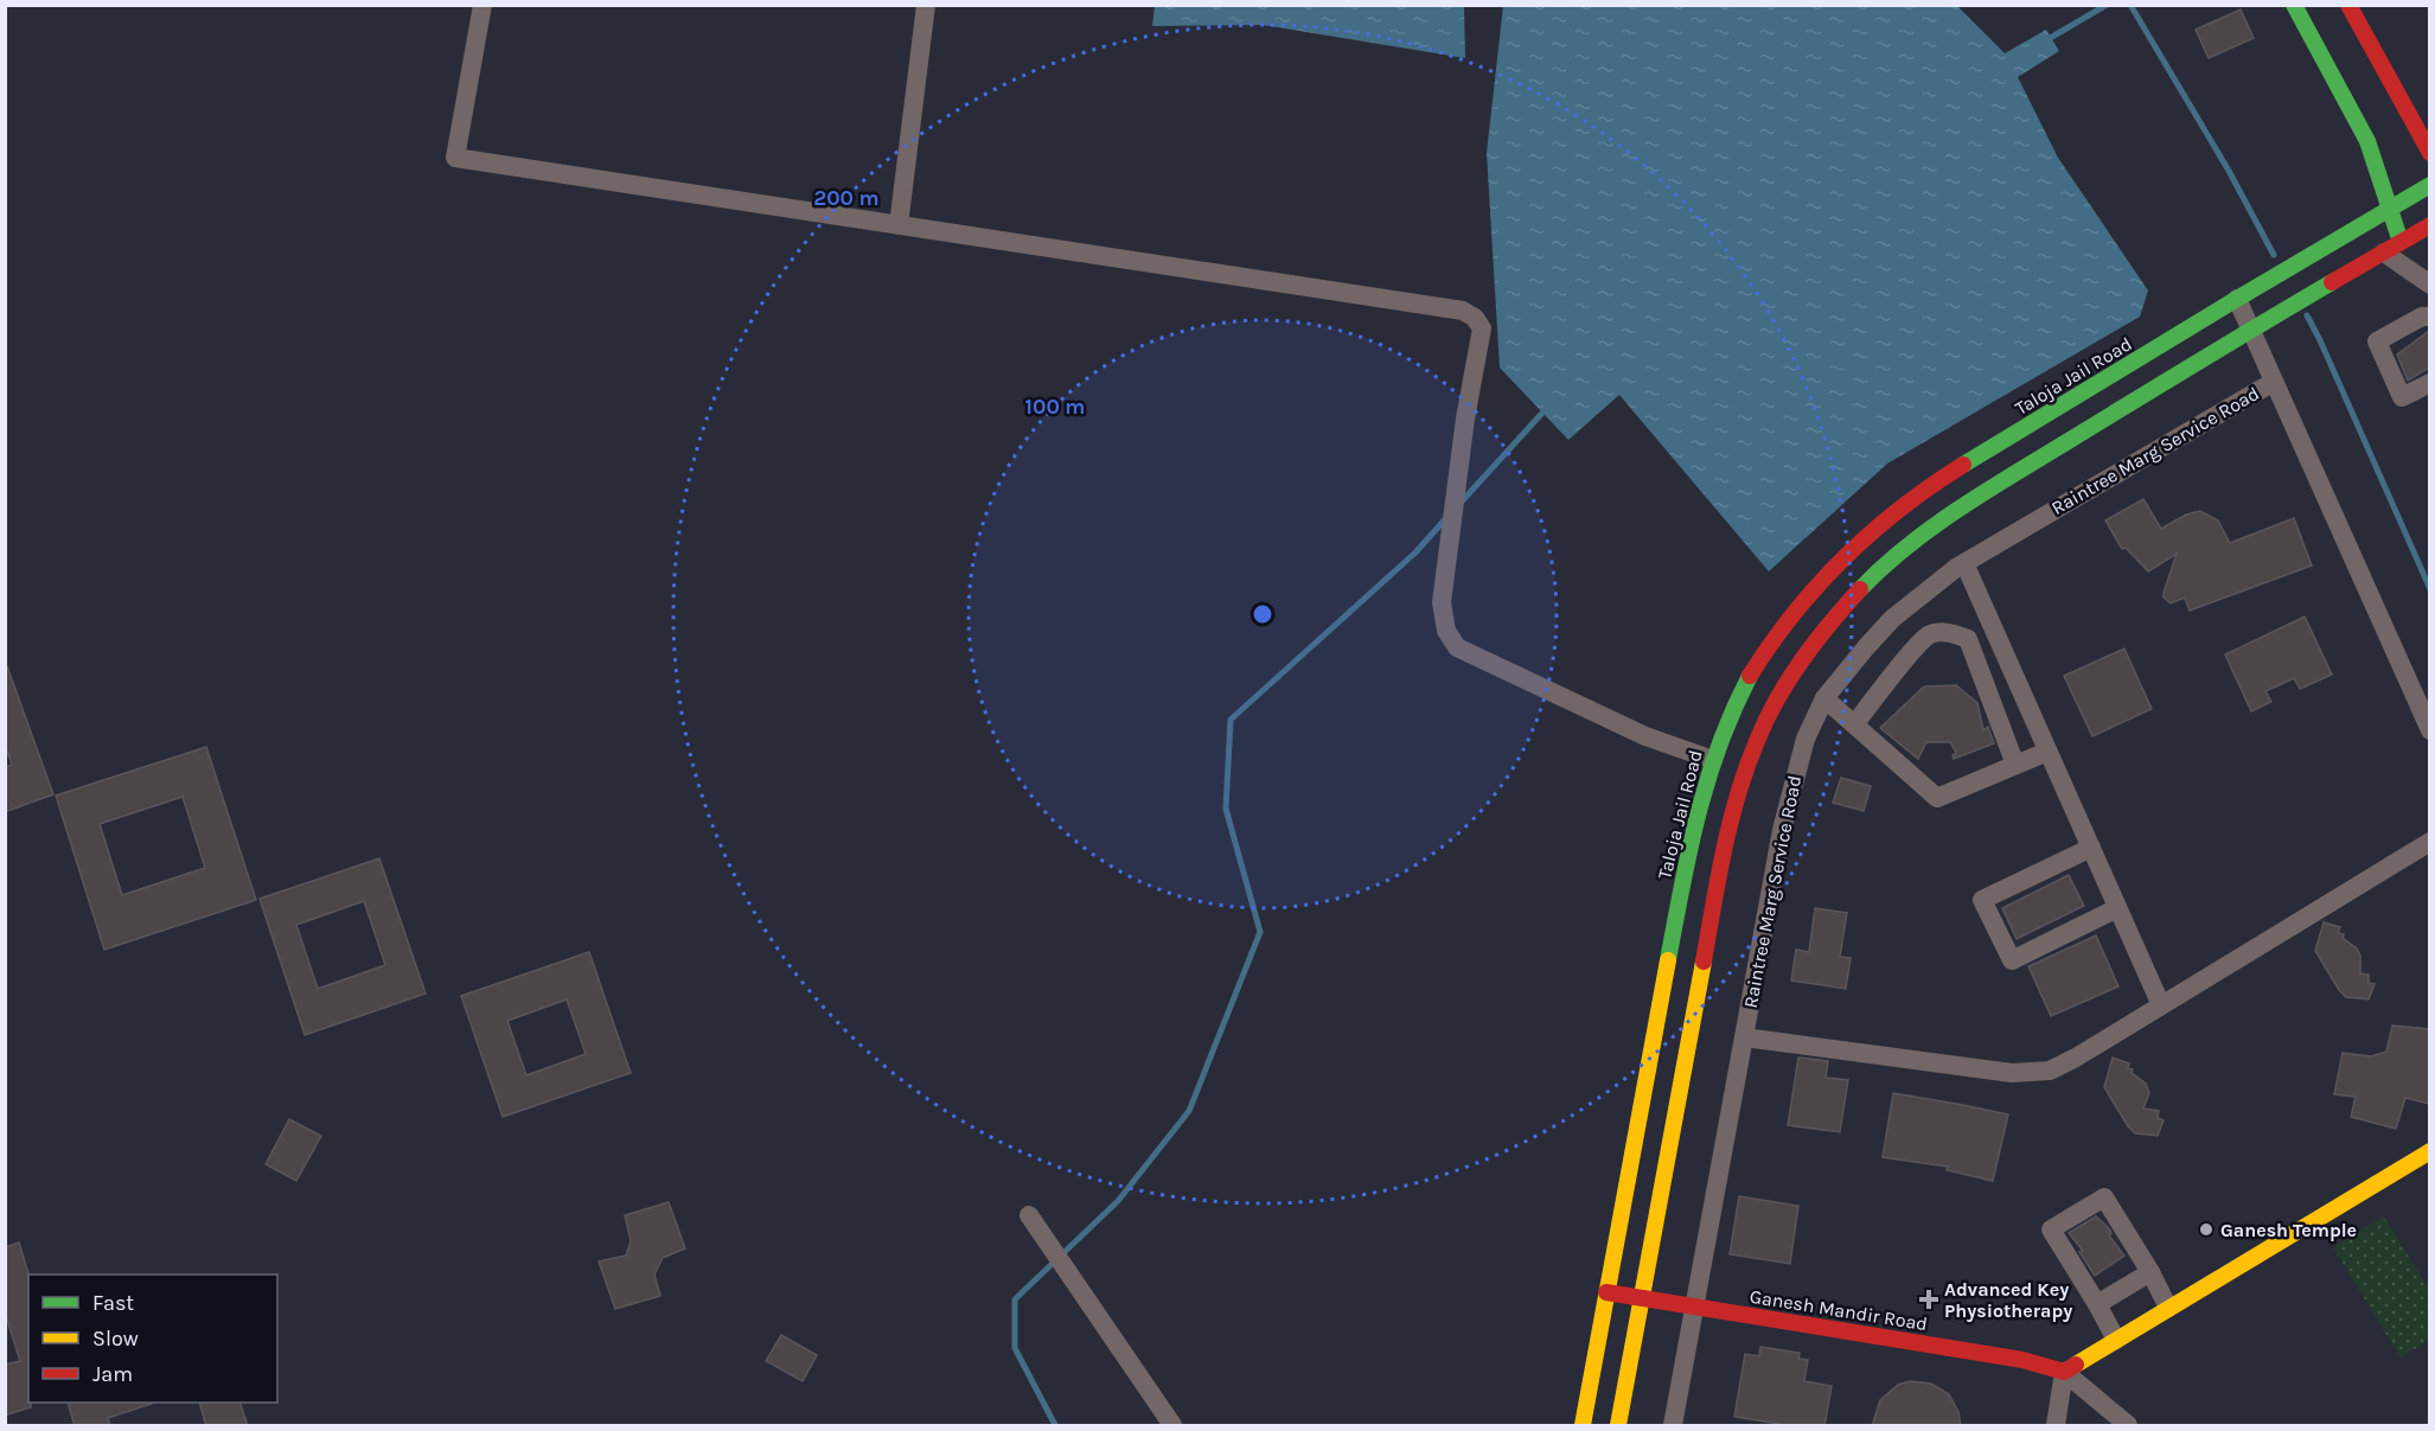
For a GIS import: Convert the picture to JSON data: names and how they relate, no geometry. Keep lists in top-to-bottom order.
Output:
{
  "streets": {
    "main road": ["Taloja Jail Road", "Ganesh Mandir Road"],
    "street": ["Raintree Marg Service Road"]
  },
  "crossings": [
    ["Taloja Jail Road", "Ganesh Mandir Road"],
    ["Raintree Marg Service Road", "Ganesh Mandir Road"]
  ],
  "places": {
    "other": ["Ganesh Temple"],
    "health": ["Advanced Key Physiotherapy"]
  },
  "legend": ["Fast", "Slow", "Jam"],
  "rings": ["200 m", "100 m"]
}
